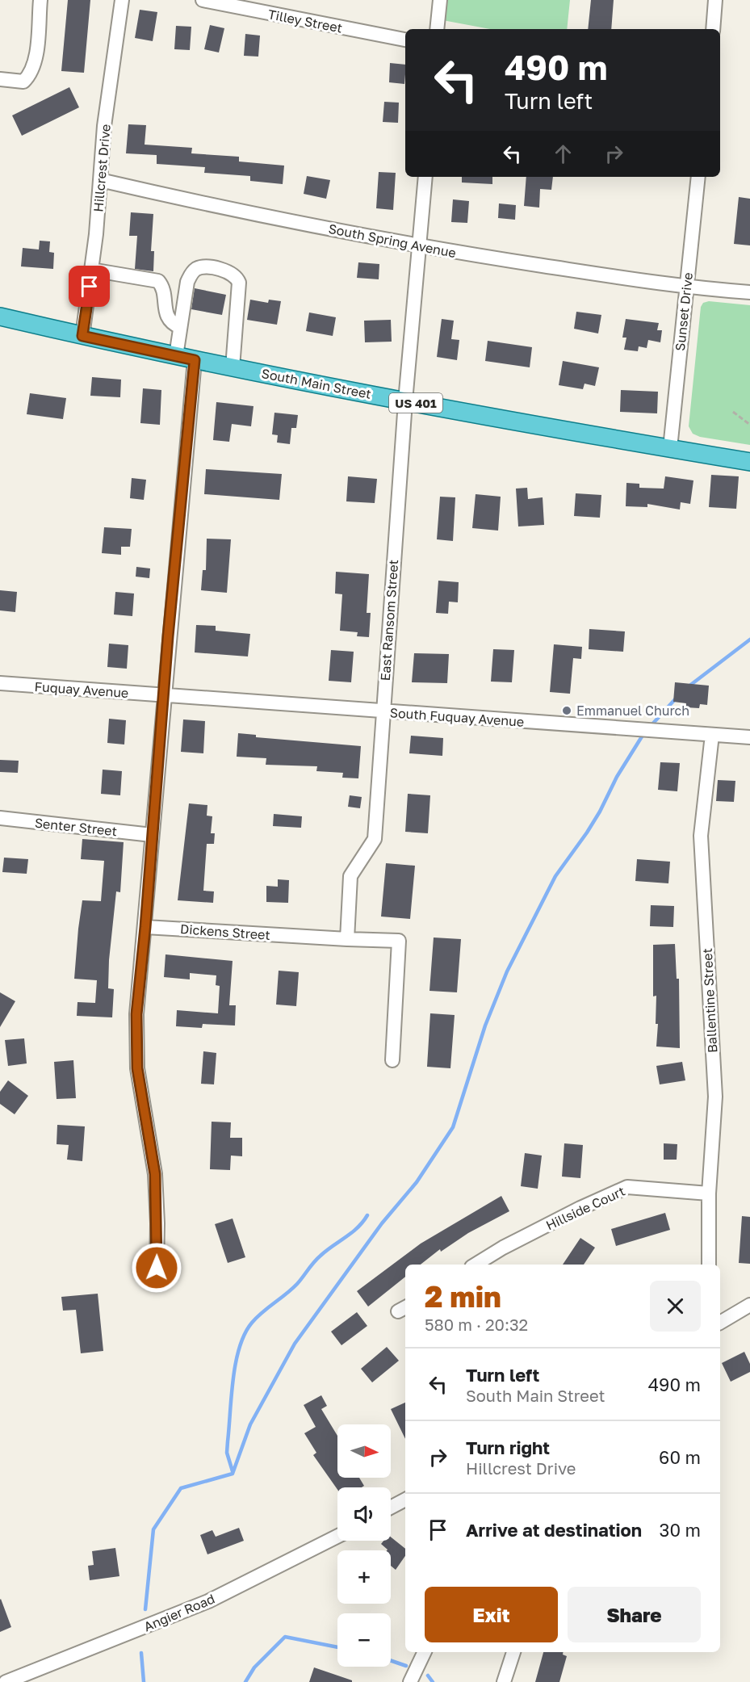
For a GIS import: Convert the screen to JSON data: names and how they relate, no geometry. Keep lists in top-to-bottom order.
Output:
{
  "streets": {
    "main road": ["South Main Street", "US 401"],
    "street": [
      "Tilley Street",
      "Hillcrest Drive",
      "South Spring Avenue",
      "Sunset Drive",
      "East Ransom Street",
      "Fuquay Avenue",
      "South Fuquay Avenue",
      "Senter Street",
      "Dickens Street",
      "Ballentine Street",
      "Hillside Court",
      "Angier Road"
    ]
  },
  "crossings": [
    ["Hillcrest Drive", "South Spring Avenue"],
    ["Hillcrest Drive", "South Main Street"],
    ["South Spring Avenue", "Sunset Drive"],
    ["South Spring Avenue", "East Ransom Street"],
    ["Sunset Drive", "South Main Street"],
    ["South Main Street", "East Ransom Street"],
    ["East Ransom Street", "South Fuquay Avenue"],
    ["East Ransom Street", "Dickens Street"],
    ["Fuquay Avenue", "South Fuquay Avenue"],
    ["South Fuquay Avenue", "Ballentine Street"],
    ["Ballentine Street", "Hillside Court"]
  ],
  "places": ["Emmanuel Church"],
  "north": "right",
  "page": {
    "turn": ["490 m", "Turn left"],
    "heading": ["2 min", "580 m · 20:32"],
    "list": [
      {
        "name": "Turn left",
        "note": "South Main Street",
        "value": "490 m"
      },
      {
        "name": "Turn right",
        "note": "Hillcrest Drive",
        "value": "60 m"
      },
      {
        "name": "Arrive at destination",
        "value": "30 m"
      }
    ],
    "map_buttons": ["+", "−"],
    "buttons": ["Exit", "Share"]
  }
}
